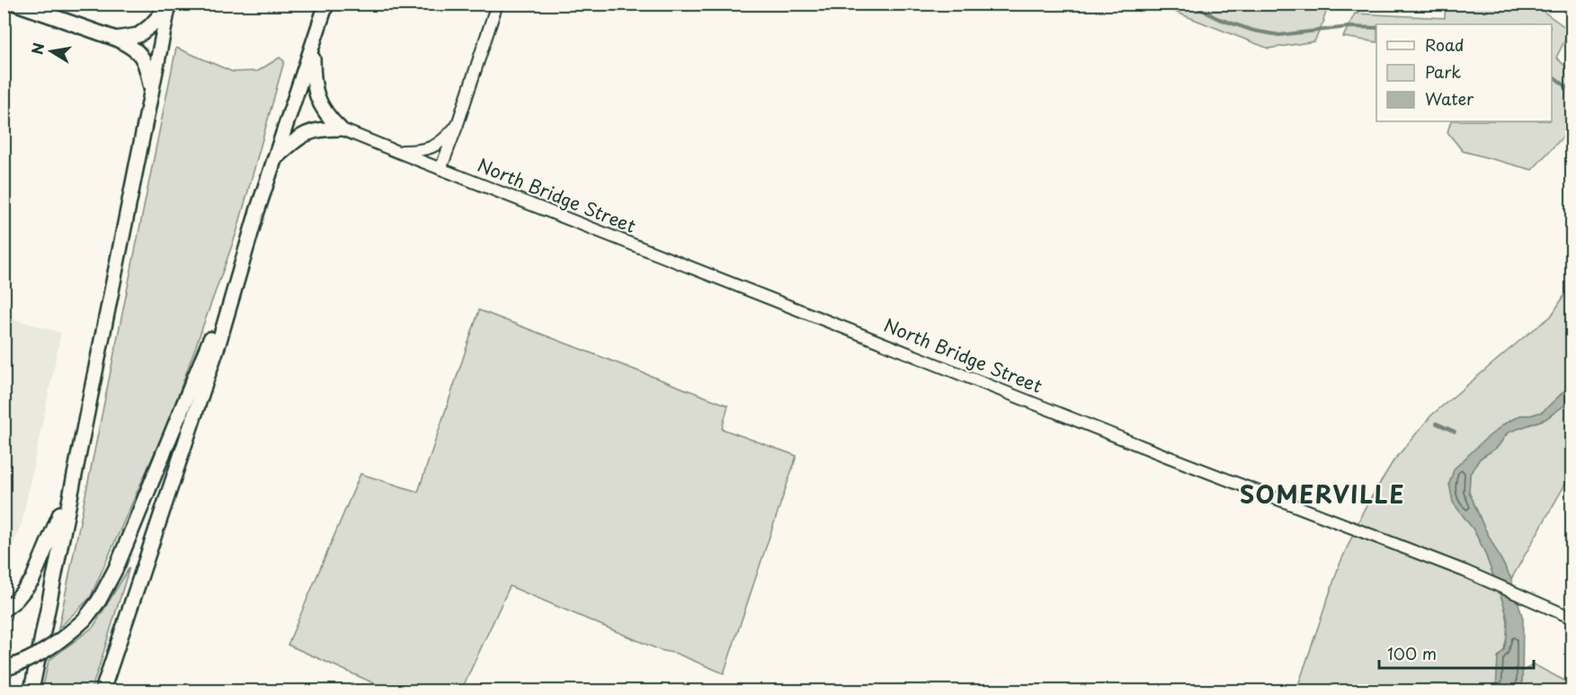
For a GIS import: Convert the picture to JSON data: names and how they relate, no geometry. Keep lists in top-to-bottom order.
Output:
{
  "streets": {
    "street": ["North Bridge Street"]
  },
  "districts": ["SOMERVILLE"],
  "legend": ["Road", "Park", "Water"],
  "scale_bar": "100 m",
  "north": "left"
}
